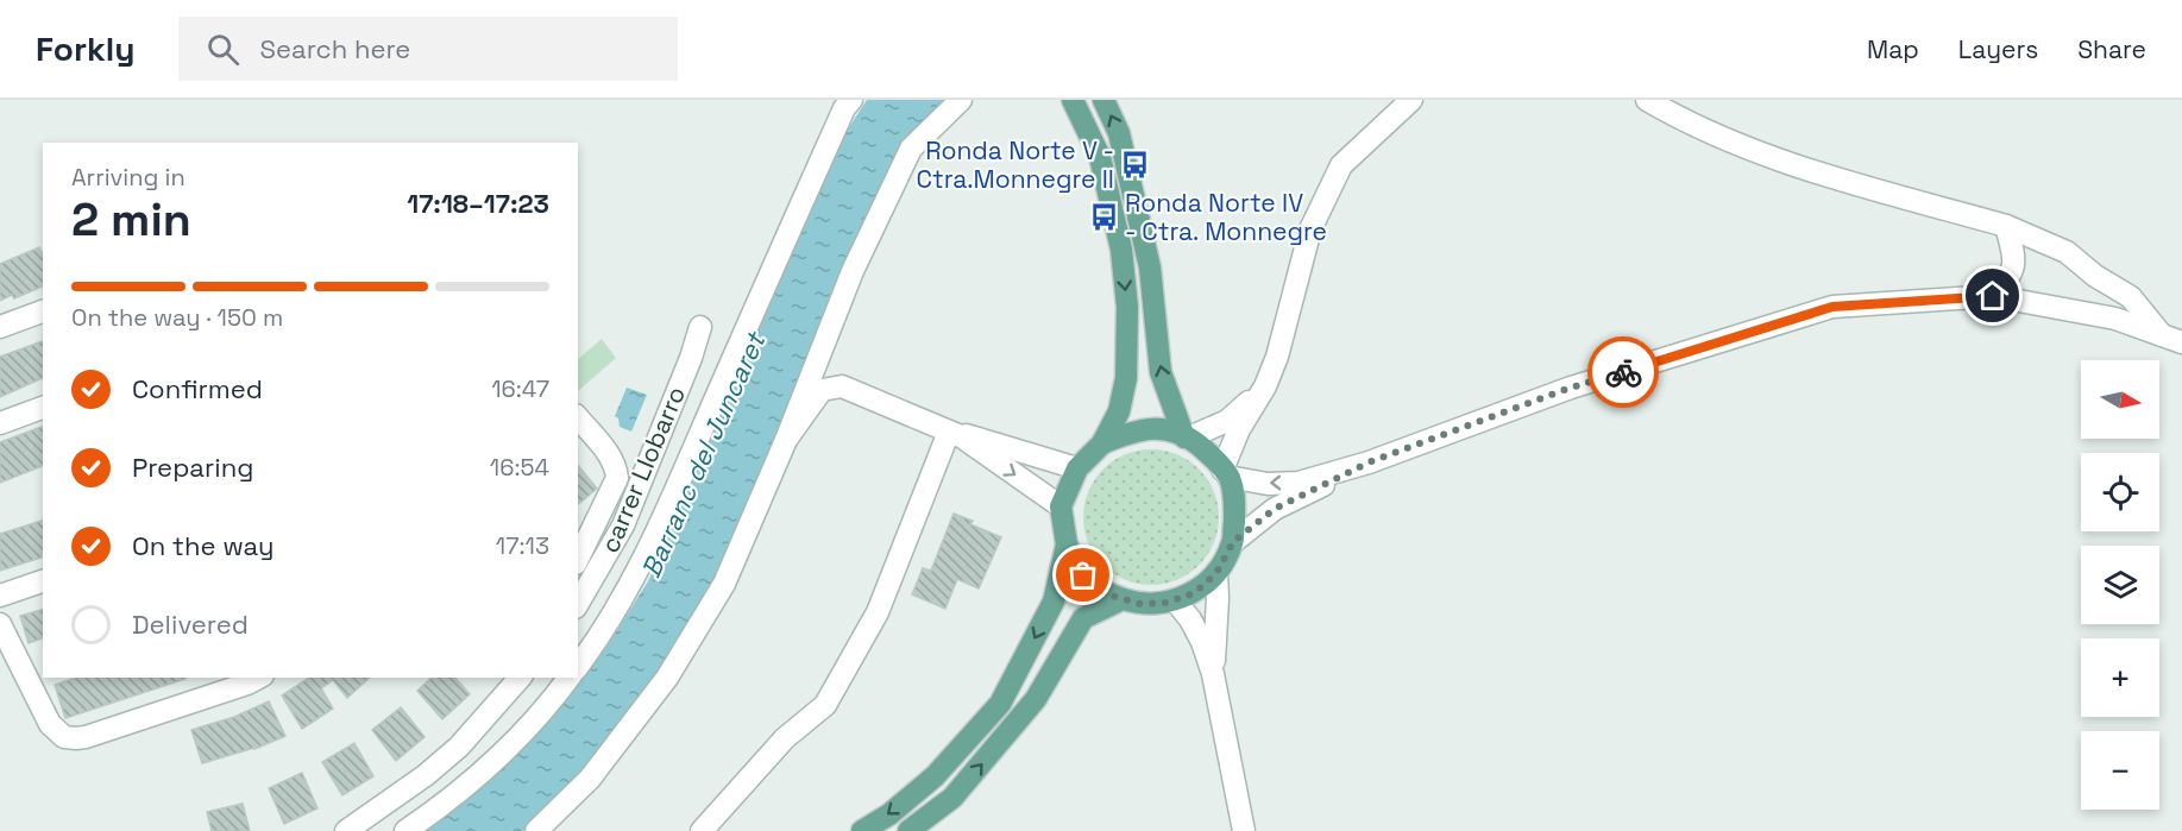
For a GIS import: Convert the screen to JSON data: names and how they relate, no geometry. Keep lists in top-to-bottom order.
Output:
{
  "streets": {
    "street": ["carrer Llobarro"]
  },
  "water": ["Barranc del Juncaret"],
  "places": {
    "bus stop": ["Ronda Norte V - Ctra.Monnegre II", "Ronda Norte IV - Ctra. Monnegre"]
  },
  "north": "right",
  "page": {
    "header": "Forkly",
    "search": "Search here",
    "nav": ["Map", "Layers", "Share"],
    "heading": ["2 min", "Arriving in", "17:18–17:23"],
    "bar": "On the way · 150 m",
    "list": [
      ["Confirmed", "16:47"],
      ["Preparing", "16:54"],
      ["On the way", "17:13"],
      "Delivered"
    ],
    "map_buttons": ["+", "−"]
  }
}
